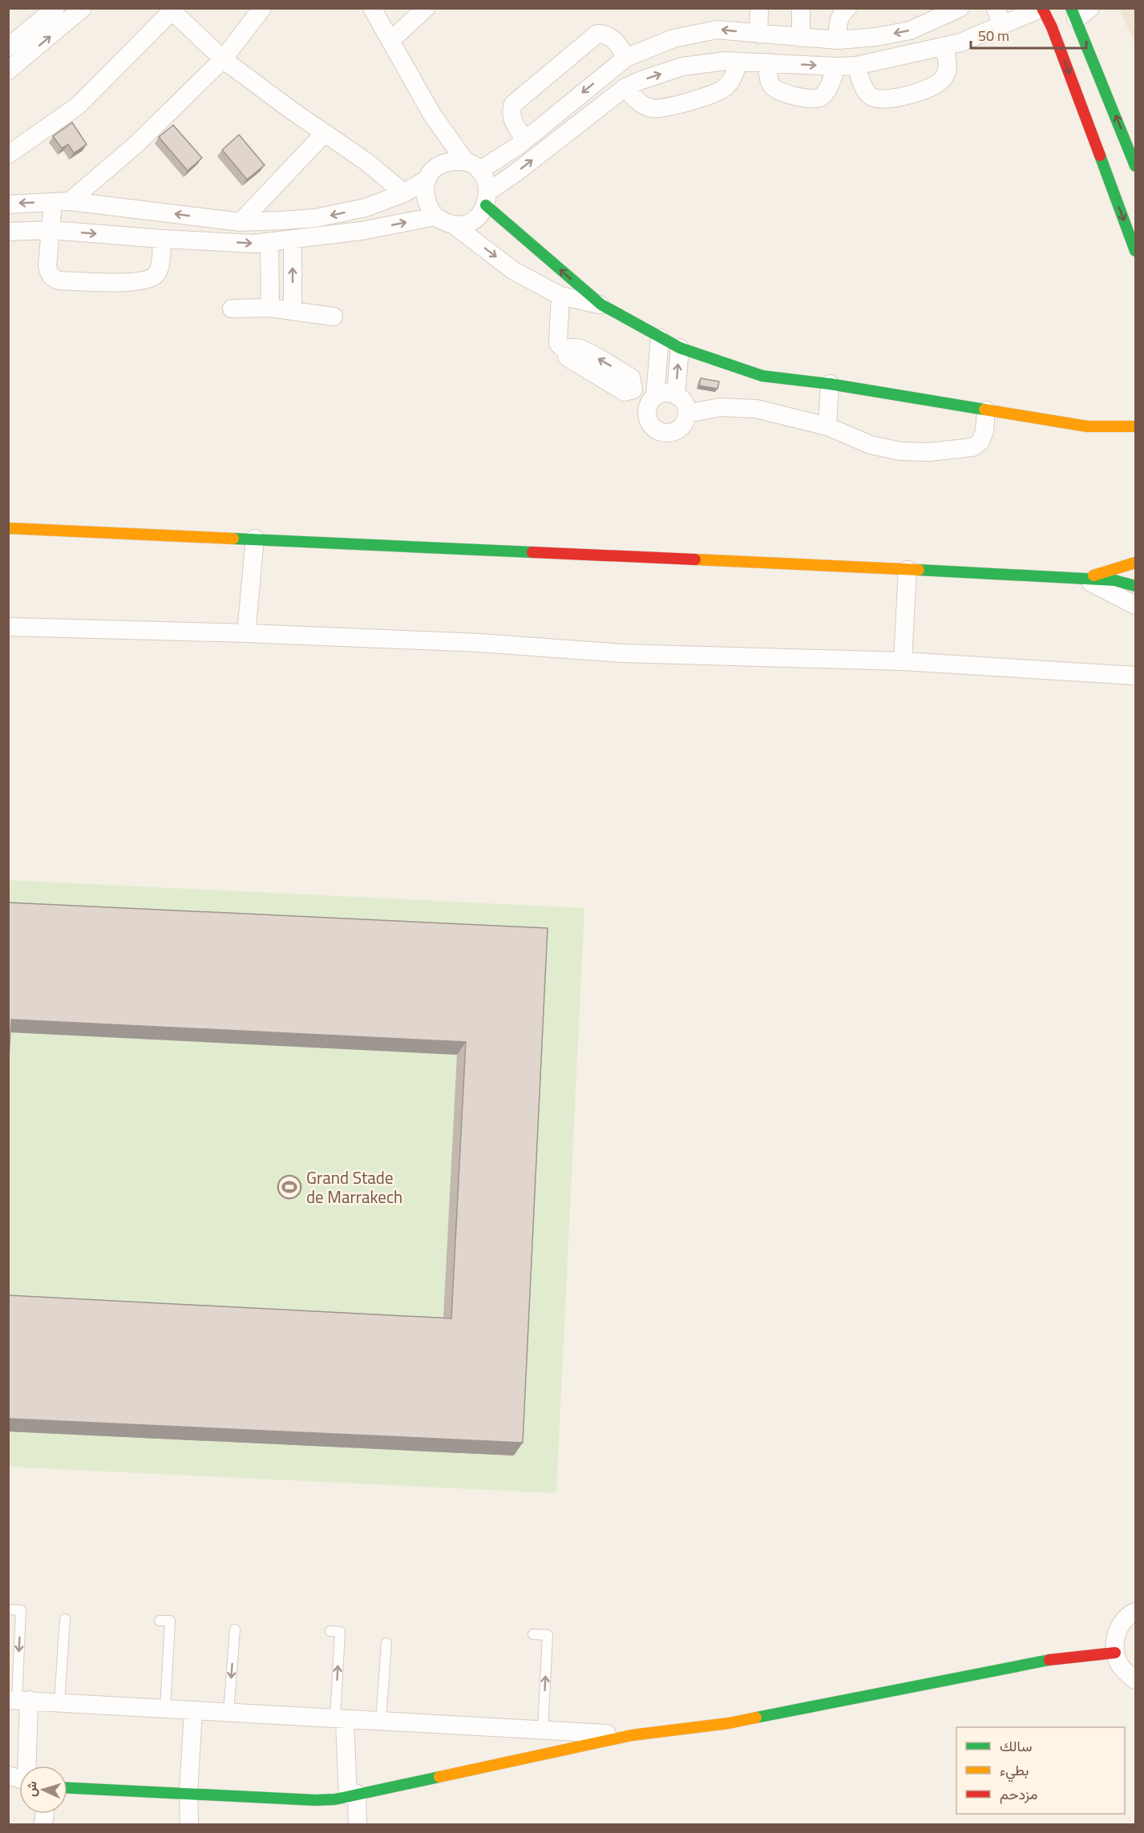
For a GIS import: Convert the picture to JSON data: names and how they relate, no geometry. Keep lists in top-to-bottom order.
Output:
{
  "places": {
    "sports": ["Grand Stade de Marrakech"]
  },
  "legend": ["سالك", "بطيء", "مزدحم"],
  "scale_bar": "50 m",
  "north": "left"
}
